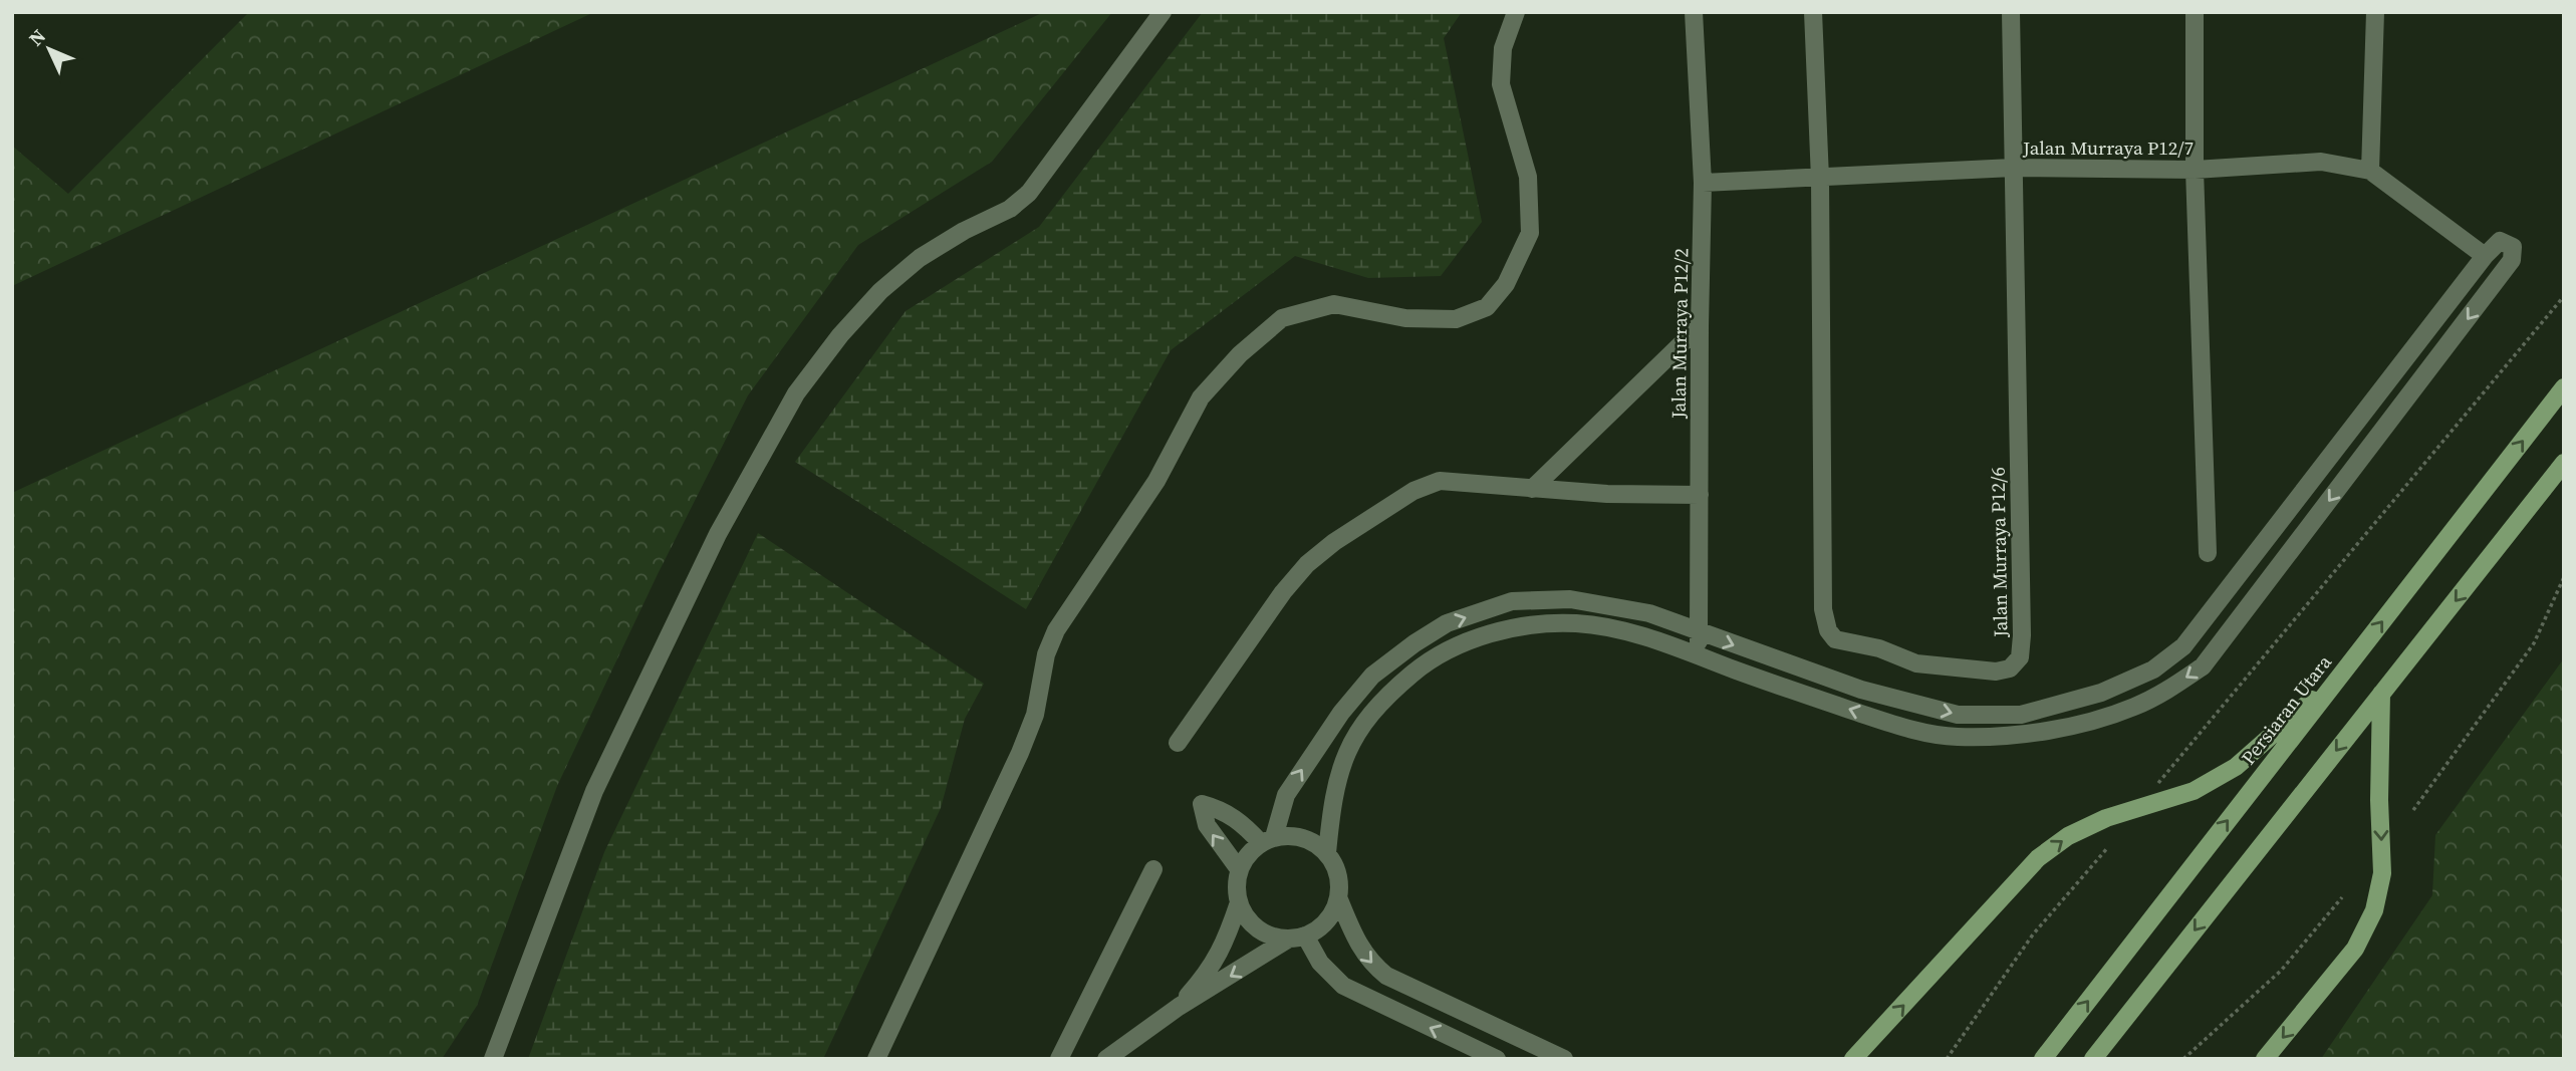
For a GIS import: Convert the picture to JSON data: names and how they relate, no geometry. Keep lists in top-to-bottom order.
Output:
{
  "streets": {
    "main road": ["Persiaran Utara"],
    "street": ["Jalan Murraya P12/7", "Jalan Murraya P12/2", "Jalan Murraya P12/6"]
  },
  "crossings": [
    ["Jalan Murraya P12/7", "Jalan Murraya P12/2"],
    ["Jalan Murraya P12/7", "Jalan Murraya P12/6"]
  ],
  "north": "top left"
}
